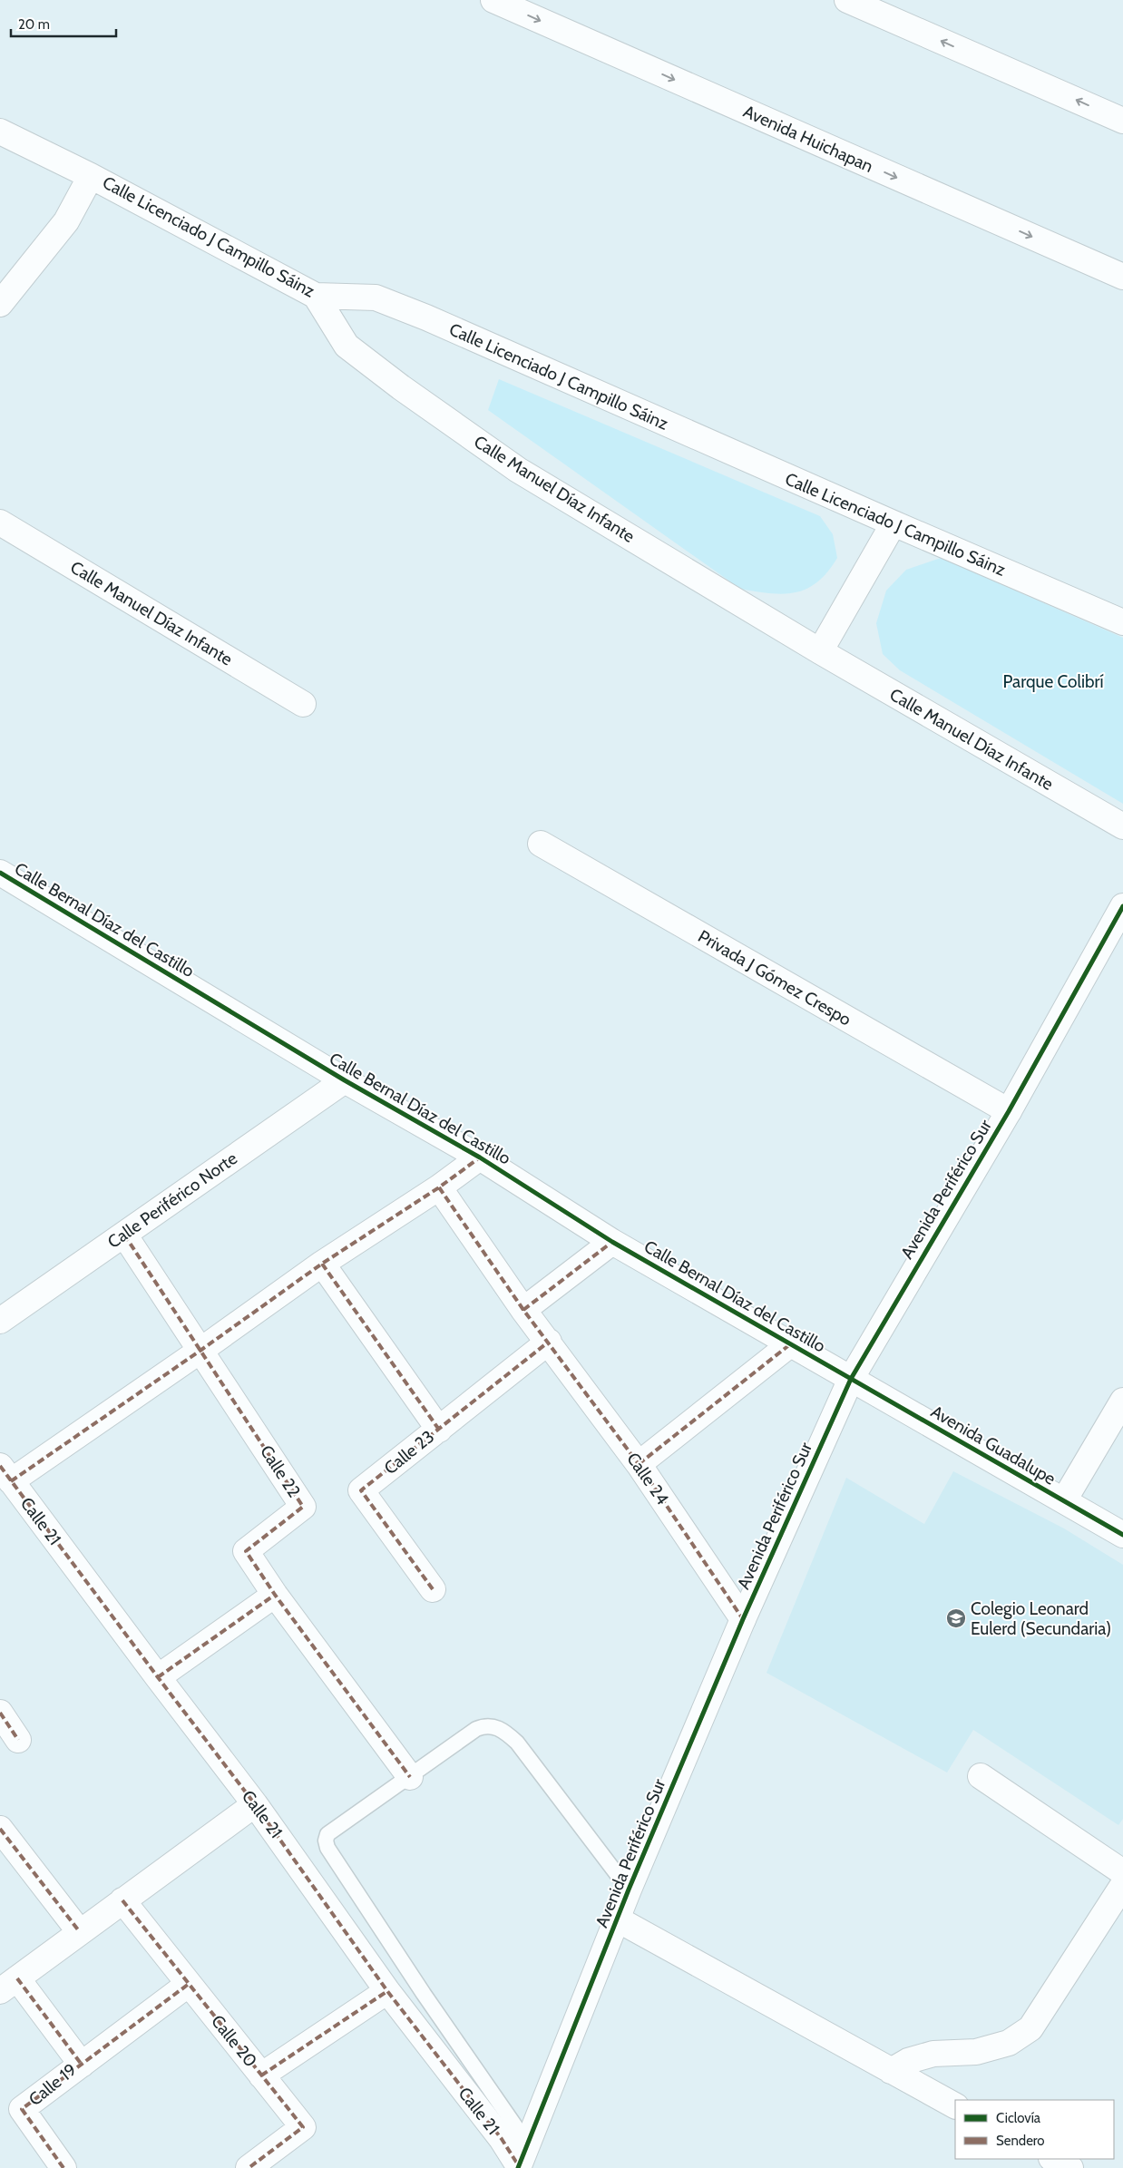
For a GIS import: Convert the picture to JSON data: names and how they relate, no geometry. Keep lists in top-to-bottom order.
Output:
{
  "streets": {
    "street": [
      "Avenida Huichapan",
      "Calle Licenciado J Campillo Sáinz",
      "Calle Manuel Díaz Infante",
      "Calle Bernal Díaz del Castillo",
      "Privada J Gómez Crespo",
      "Avenida Periférico Sur",
      "Calle Periférico Norte",
      "Avenida Guadalupe",
      "Calle 23",
      "Calle 22",
      "Calle 24",
      "Calle 21",
      "Calle 20",
      "Calle 19"
    ]
  },
  "crossings": [
    ["Calle Licenciado J Campillo Sáinz", "Calle Manuel Díaz Infante"],
    ["Calle Bernal Díaz del Castillo", "Avenida Periférico Sur"],
    ["Calle Bernal Díaz del Castillo", "Calle Periférico Norte"],
    ["Calle Bernal Díaz del Castillo", "Avenida Guadalupe"],
    ["Privada J Gómez Crespo", "Avenida Periférico Sur"],
    ["Avenida Periférico Sur", "Avenida Guadalupe"],
    ["Avenida Periférico Sur", "Calle 24"],
    ["Avenida Periférico Sur", "Calle 21"],
    ["Calle Periférico Norte", "Calle 22"]
  ],
  "parks": ["Parque Colibrí"],
  "places": {
    "school or university": ["Colegio Leonard Eulerd (Secundaria)"]
  },
  "legend": ["Ciclovía", "Sendero"],
  "scale_bar": "20 m"
}
